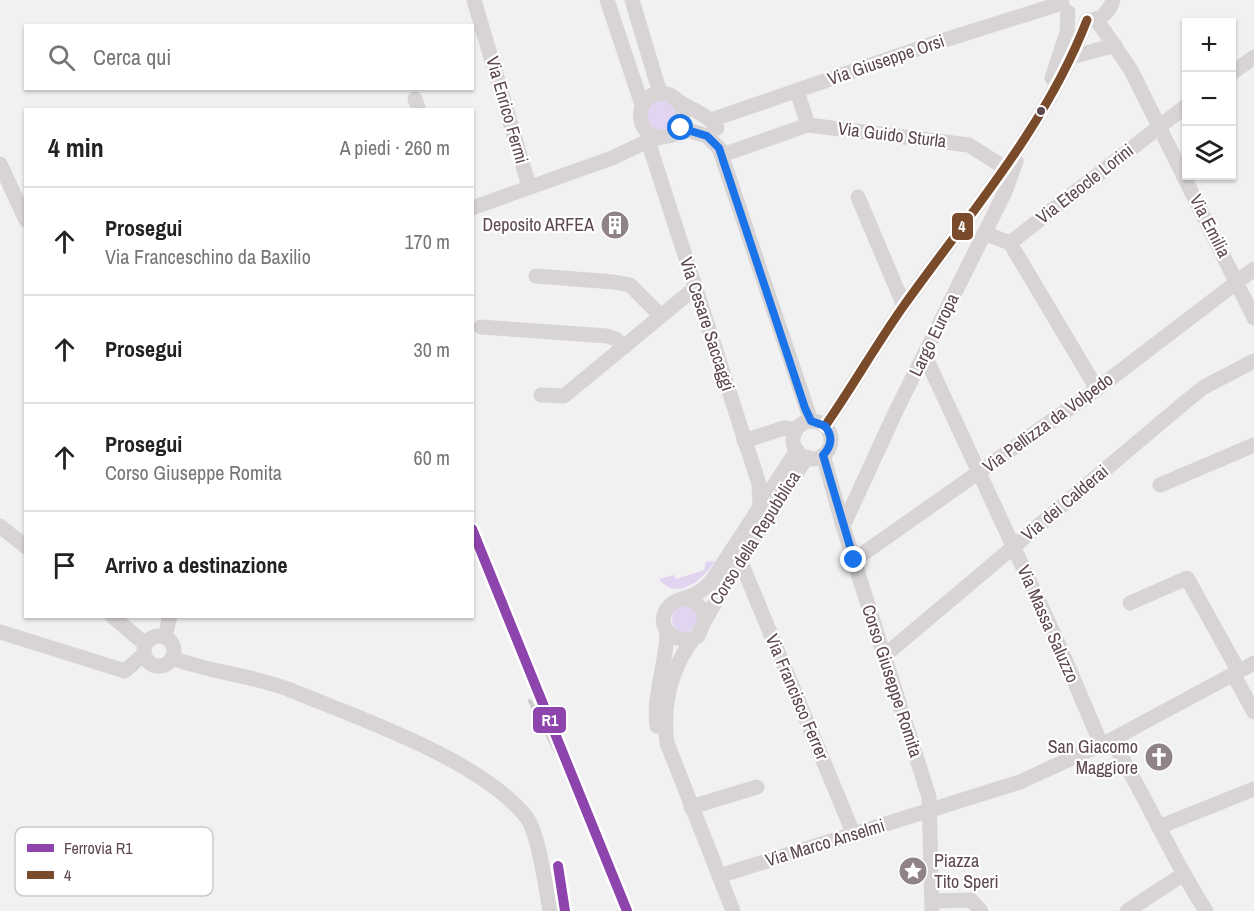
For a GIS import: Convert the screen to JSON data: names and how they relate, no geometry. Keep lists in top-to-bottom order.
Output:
{
  "streets": {
    "street": [
      "Via Giuseppe Orsi",
      "Via Enrico Fermi",
      "Via Guido Sturla",
      "Via Eteocle Lorini",
      "Via Emilia",
      "Via Cesare Saccaggi",
      "Largo Europa",
      "Via Pellizza da Volpedo",
      "Via dei Calderai",
      "Corso della Repubblica",
      "Via Massa Saluzzo",
      "Corso Giuseppe Romita",
      "Via Francisco Ferrer",
      "Via Marco Anselmi"
    ]
  },
  "crossings": [
    ["Via Giuseppe Orsi", "Largo Europa"],
    ["Via Guido Sturla", "Largo Europa"],
    ["Via Eteocle Lorini", "Via Emilia"],
    ["Via Emilia", "Largo Europa"],
    ["Via Emilia", "Via Pellizza da Volpedo"],
    ["Via Cesare Saccaggi", "Corso della Repubblica"],
    ["Largo Europa", "Corso della Repubblica"],
    ["Largo Europa", "Via Massa Saluzzo"],
    ["Largo Europa", "Corso Giuseppe Romita"],
    ["Via Pellizza da Volpedo", "Via Massa Saluzzo"],
    ["Via Pellizza da Volpedo", "Corso Giuseppe Romita"],
    ["Via dei Calderai", "Via Massa Saluzzo"],
    ["Via dei Calderai", "Corso Giuseppe Romita"],
    ["Corso della Repubblica", "Corso Giuseppe Romita"],
    ["Corso della Repubblica", "Via Francisco Ferrer"],
    ["Via Massa Saluzzo", "Via Marco Anselmi"],
    ["Corso Giuseppe Romita", "Via Marco Anselmi"],
    ["Via Francisco Ferrer", "Via Marco Anselmi"]
  ],
  "places": {
    "building": ["Deposito ARFEA"],
    "church": ["San Giacomo Maggiore"],
    "place": ["Piazza Tito Speri"]
  },
  "lines": ["transit line 4", "rail line R1"],
  "legend": ["Ferrovia R1", "4"],
  "page": {
    "map_buttons": ["+", "−"],
    "search": "Cerca qui",
    "heading": ["4 min", "A piedi · 260 m"],
    "list": [
      ["Prosegui", "Via Franceschino da Baxilio", "170 m"],
      ["Prosegui", "30 m"],
      ["Prosegui", "Corso Giuseppe Romita", "60 m"],
      "Arrivo a destinazione"
    ]
  }
}
